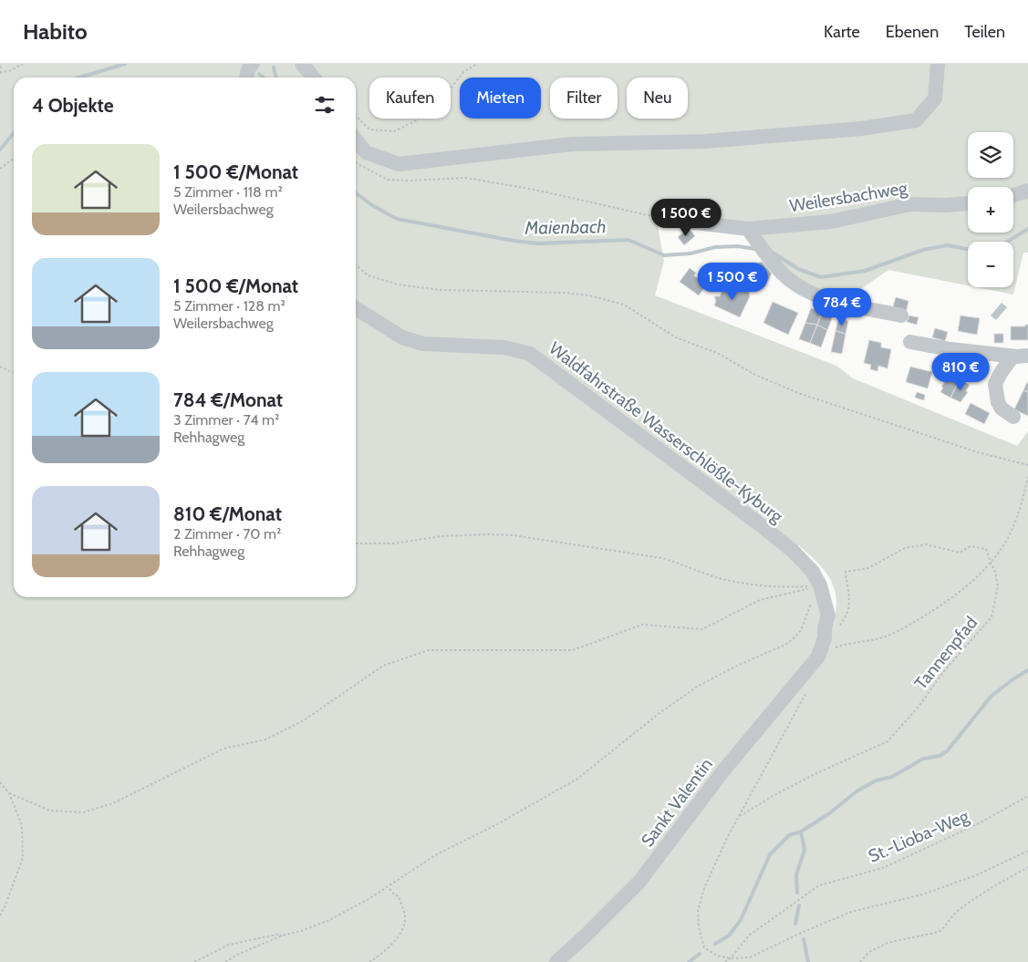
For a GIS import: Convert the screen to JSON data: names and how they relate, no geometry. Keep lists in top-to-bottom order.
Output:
{
  "streets": {
    "street": ["Weilersbachweg", "Waldfahrstraße Wasserschlößle-Kyburg", "Sankt Valentin"],
    "path": ["Tannenpfad", "St.-Lioba-Weg"]
  },
  "crossings": [
    ["Waldfahrstraße Wasserschlößle-Kyburg", "Tannenpfad"],
    ["Waldfahrstraße Wasserschlößle-Kyburg", "Sankt Valentin"]
  ],
  "water": ["Maienbach"],
  "page": {
    "header": "Habito",
    "nav": ["Karte", "Ebenen", "Teilen"],
    "chip": [
      "Kaufen",
      "Mieten",
      "Filter",
      "Neu"
    ],
    "heading": "4 Objekte",
    "map_buttons": ["+", "−"],
    "list": [
      {
        "name": "1 500 €/Monat",
        "note": "5 Zimmer · 118 m² · Weilersbachweg"
      },
      {
        "name": "1 500 €/Monat",
        "note": "5 Zimmer · 128 m² · Weilersbachweg"
      },
      {
        "name": "784 €/Monat",
        "note": "3 Zimmer · 74 m² · Rehhagweg"
      },
      {
        "name": "810 €/Monat",
        "note": "2 Zimmer · 70 m² · Rehhagweg"
      }
    ],
    "price": [
      "1 500 €",
      "1 500 €",
      "784 €",
      "810 €"
    ]
  }
}
